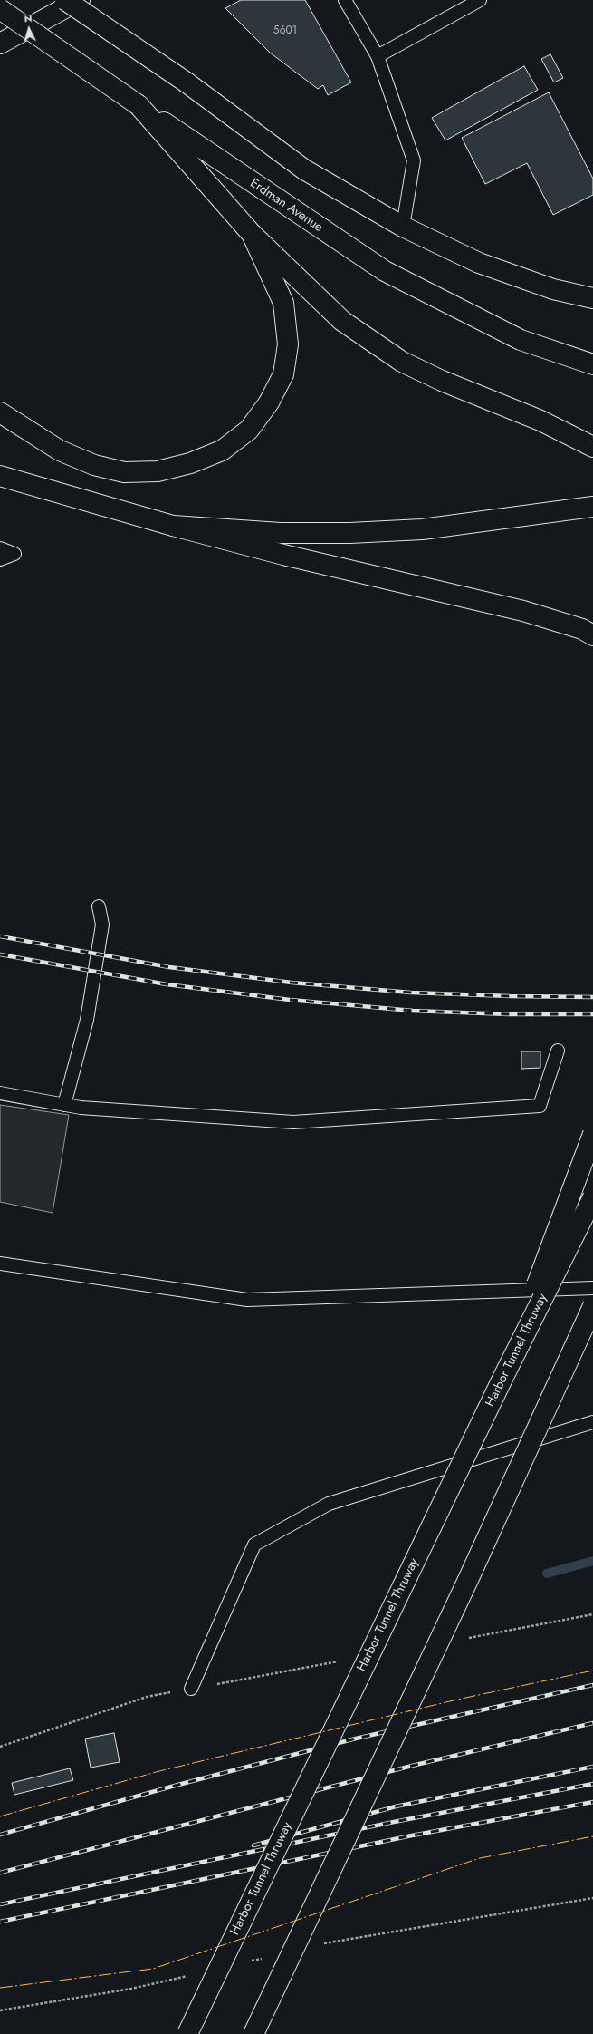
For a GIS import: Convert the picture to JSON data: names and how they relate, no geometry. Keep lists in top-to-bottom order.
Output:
{
  "streets": {
    "main road": ["Erdman Avenue", "Harbor Tunnel Thruway"]
  },
  "house_numbers": ["5601"],
  "north": "top"
}
